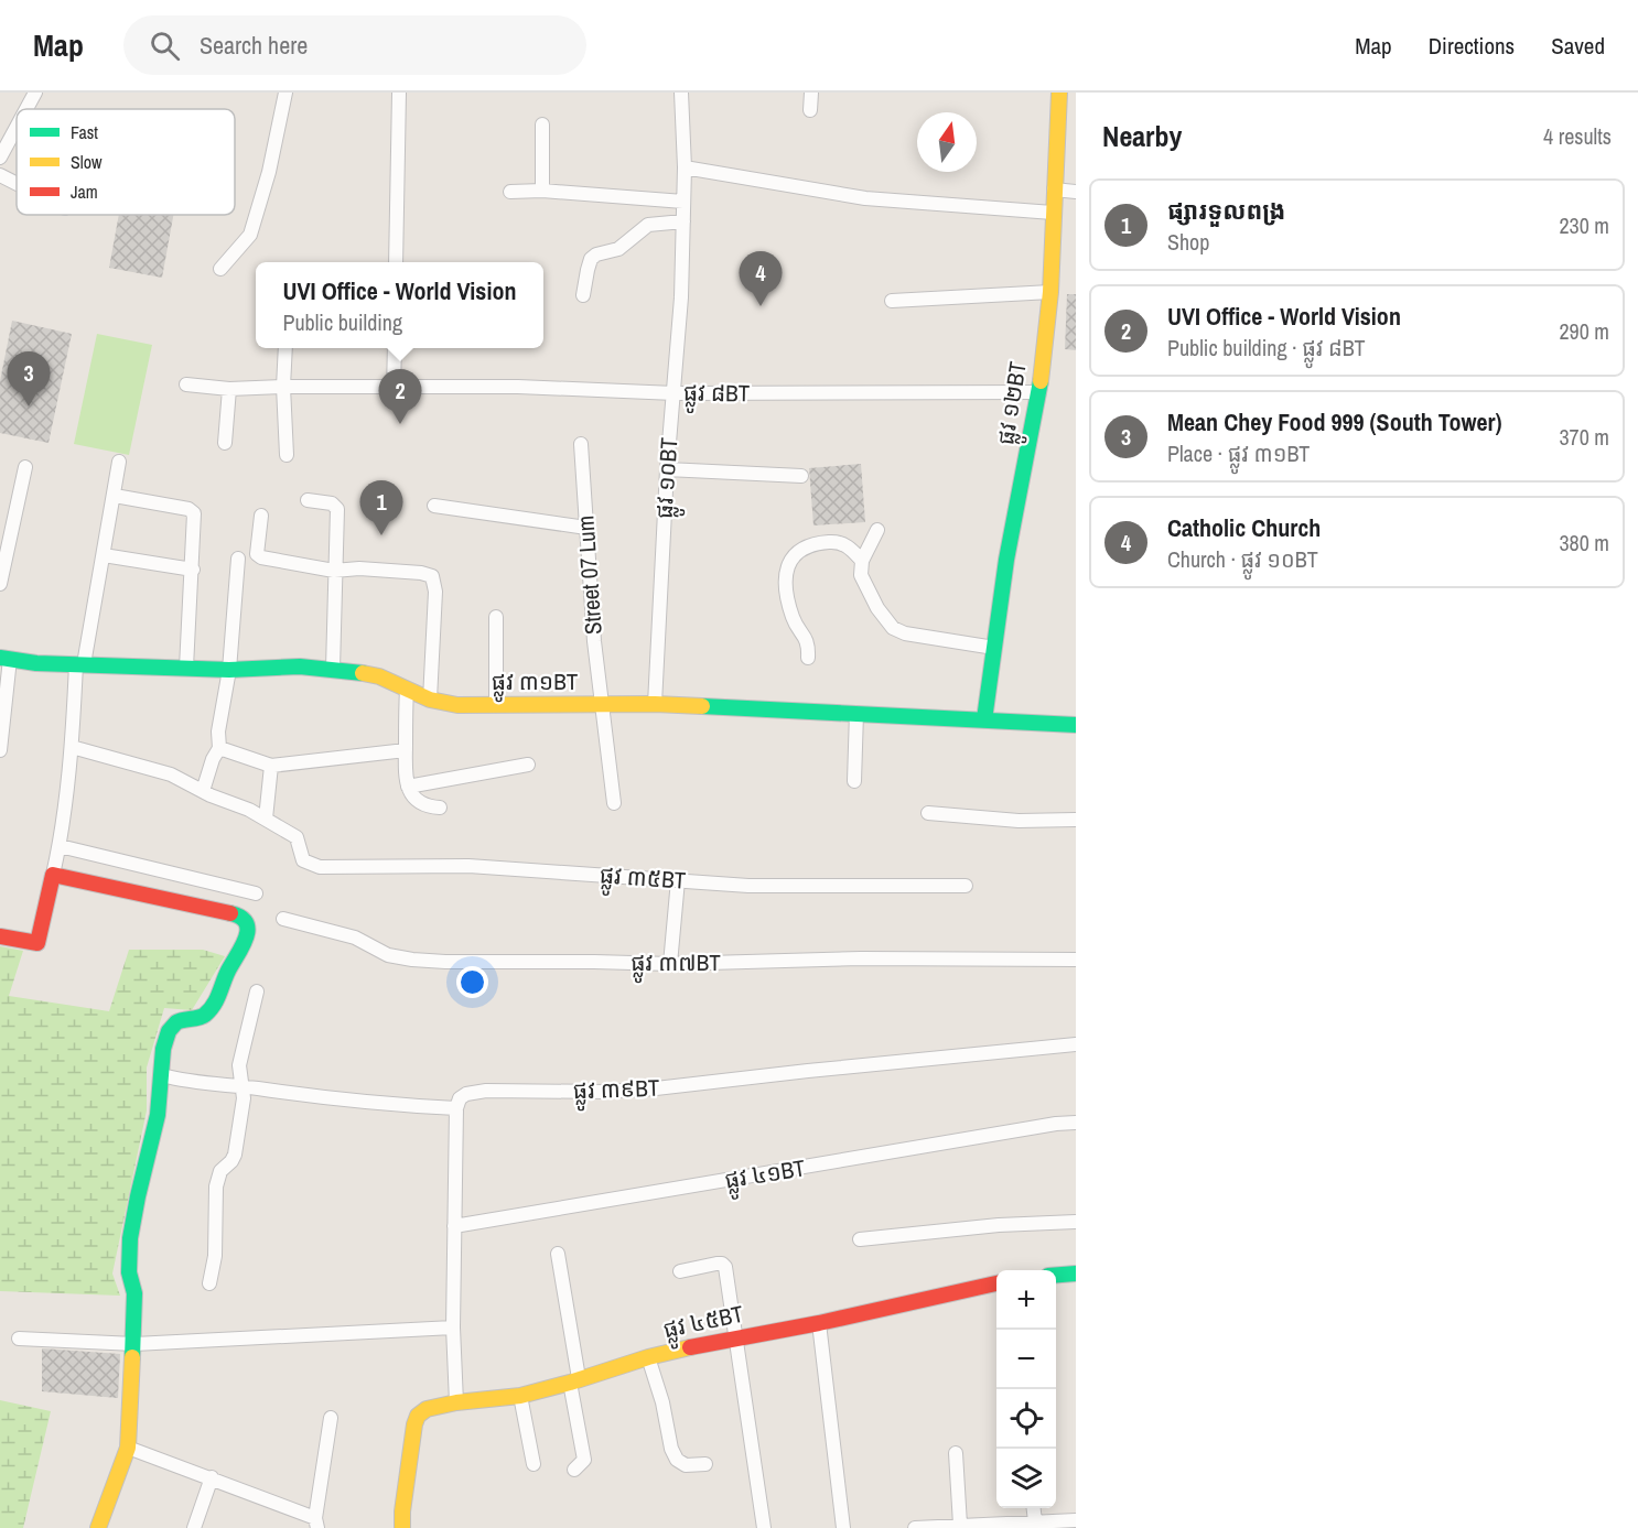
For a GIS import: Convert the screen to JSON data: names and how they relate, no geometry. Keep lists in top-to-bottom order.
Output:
{
  "streets": {
    "street": [
      "ផ្លូវ ៨BT",
      "ផ្លូវ ១២BT",
      "ផ្លូវ ១០BT",
      "Street 07 Lum",
      "ផ្លូវ ៣១BT",
      "ផ្លូវ ៣៥BT",
      "ផ្លូវ ៣៧BT",
      "ផ្លូវ ៣៩BT",
      "ផ្លូវ ៤១BT",
      "ផ្លូវ ៤៥BT"
    ]
  },
  "crossings": [
    ["ផ្លូវ ៨BT", "ផ្លូវ ១២BT"],
    ["ផ្លូវ ៨BT", "ផ្លូវ ១០BT"],
    ["ផ្លូវ ១២BT", "ផ្លូវ ៣១BT"],
    ["ផ្លូវ ១០BT", "ផ្លូវ ៣១BT"],
    ["Street 07 Lum", "ផ្លូវ ៣១BT"]
  ],
  "legend": ["Fast", "Slow", "Jam"],
  "north": "top",
  "page": {
    "header": "Map",
    "search": "Search here",
    "nav": ["Map", "Directions", "Saved"],
    "heading": ["Nearby", "4 results"],
    "list": [
      {
        "mark": "1",
        "name": "ផ្សារទួលពង្រ",
        "note": "Shop",
        "value": "230 m"
      },
      {
        "mark": "2",
        "name": "UVI Office - World Vision",
        "note": "Public building · ផ្លូវ ៨BT",
        "value": "290 m"
      },
      {
        "mark": "3",
        "name": "Mean Chey Food 999 (South Tower)",
        "note": "Place · ផ្លូវ ៣១BT",
        "value": "370 m"
      },
      {
        "mark": "4",
        "name": "Catholic Church",
        "note": "Church · ផ្លូវ ១០BT",
        "value": "380 m"
      }
    ],
    "pins": [
      "4",
      "3",
      "2",
      "1"
    ],
    "popup": ["UVI Office - World Vision", "Public building"],
    "map_buttons": ["+", "−"]
  }
}
